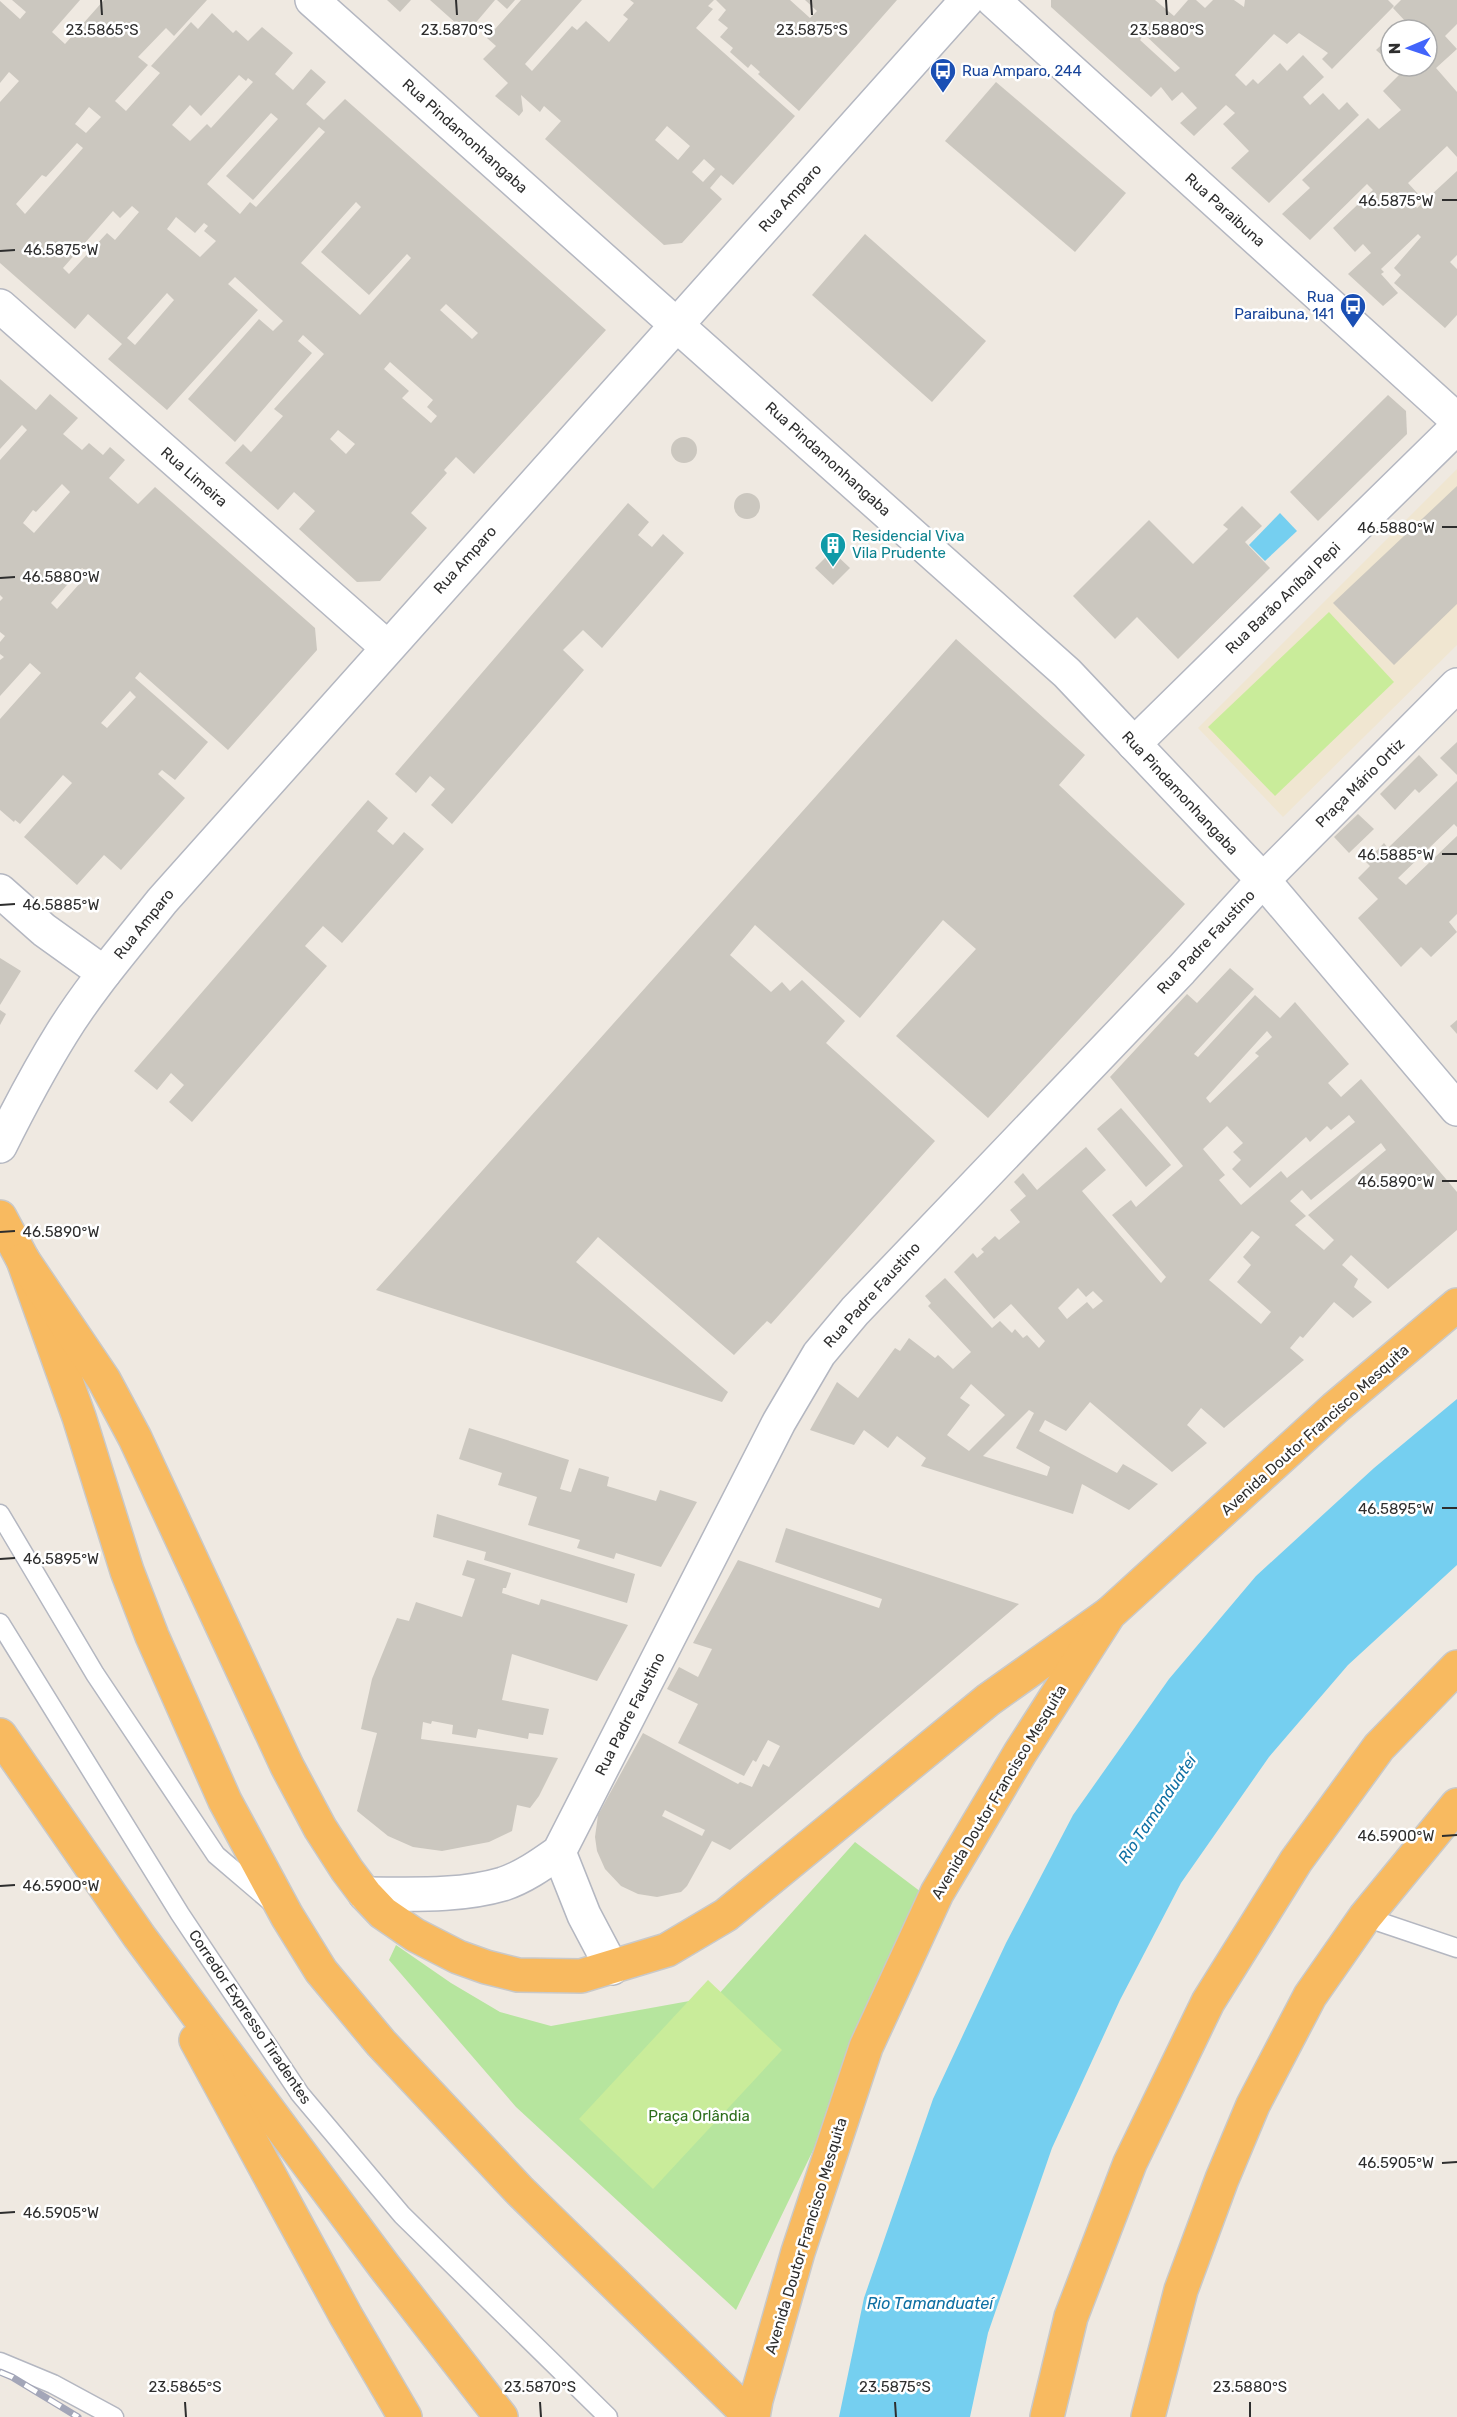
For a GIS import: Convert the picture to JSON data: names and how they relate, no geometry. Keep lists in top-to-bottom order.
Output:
{
  "streets": {
    "highway": ["Avenida Doutor Francisco Mesquita"],
    "street": [
      "Rua Pindamonhangaba",
      "Rua Amparo",
      "Rua Paraibuna",
      "Rua Limeira",
      "Rua Barão Aníbal Pepi",
      "Praça Mário Ortiz",
      "Rua Padre Faustino"
    ],
    "lane": ["Corredor Expresso Tiradentes"]
  },
  "crossings": [
    ["Rua Pindamonhangaba", "Rua Amparo"],
    ["Rua Pindamonhangaba", "Rua Barão Aníbal Pepi"],
    ["Rua Pindamonhangaba", "Praça Mário Ortiz"],
    ["Rua Pindamonhangaba", "Rua Padre Faustino"],
    ["Rua Amparo", "Rua Limeira"],
    ["Praça Mário Ortiz", "Rua Padre Faustino"]
  ],
  "water": ["Rio Tamanduateí"],
  "parks": ["Praça Orlândia"],
  "places": {
    "bus stop": ["Rua Amparo, 244", "Rua Paraibuna, 141"],
    "building": ["Residencial Viva Vila Prudente"]
  },
  "north": "left",
  "coordinates": [
    "23.5865°S",
    "23.5870°S",
    "23.5875°S",
    "23.5880°S",
    "46.5875°W",
    "46.5880°W",
    "46.5885°W",
    "46.5890°W",
    "46.5895°W",
    "46.5900°W",
    "46.5905°W"
  ]
}
